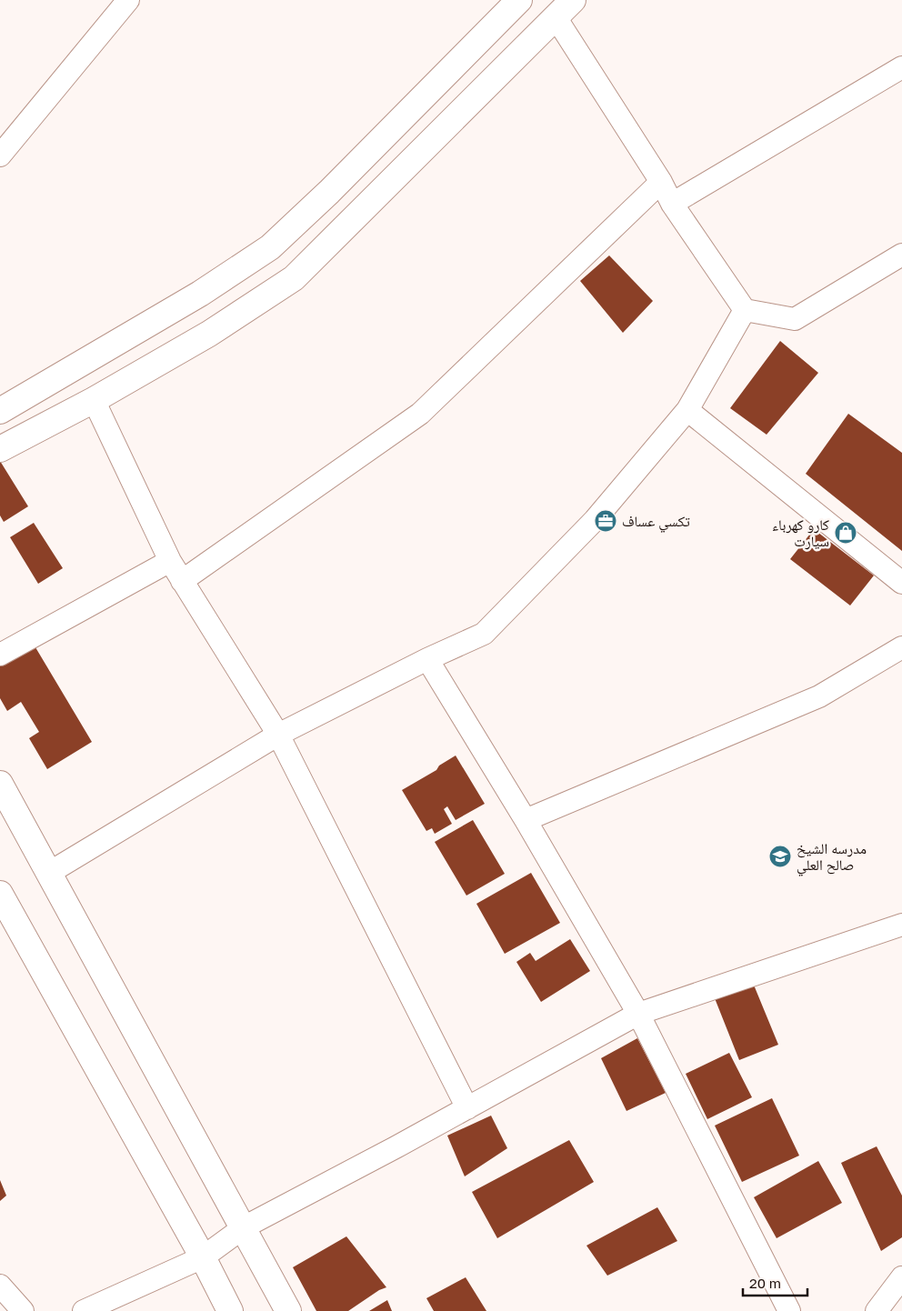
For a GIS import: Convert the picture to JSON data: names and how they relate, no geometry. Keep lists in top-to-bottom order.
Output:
{
  "places": {
    "office": ["تكسي عساف"],
    "shop": ["كارو كهرباء سيارت"],
    "school or university": ["مدرسه الشيخ صالح العلي"]
  },
  "scale_bar": "20 m"
}
